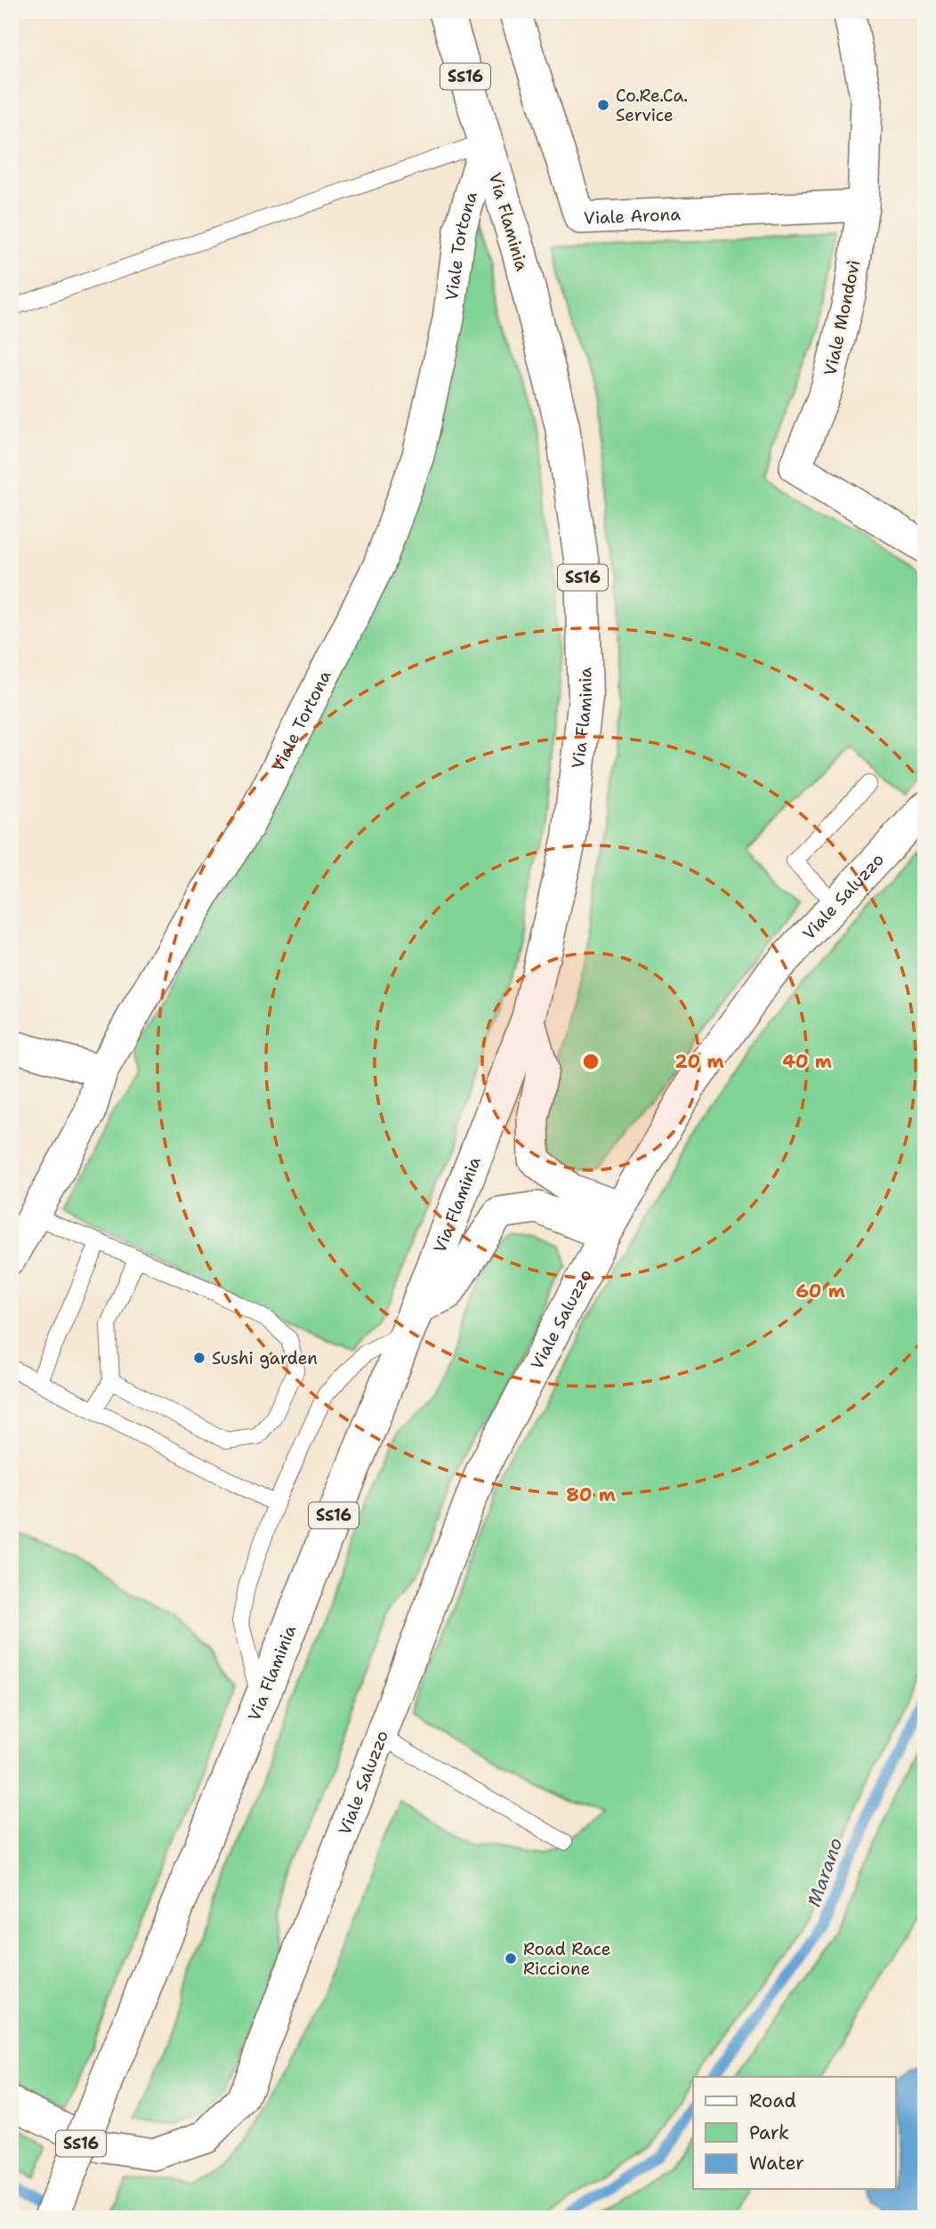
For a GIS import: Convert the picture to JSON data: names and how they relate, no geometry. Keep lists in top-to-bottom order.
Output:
{
  "streets": {
    "main road": ["SS16", "Via Flaminia"],
    "street": [
      "Viale Arona",
      "Viale Tortona",
      "Viale Mondovì",
      "Viale Saluzzo"
    ]
  },
  "crossings": [
    ["Viale Arona", "Viale Mondovì"],
    ["Via Flaminia", "Viale Tortona"]
  ],
  "water": ["Marano"],
  "places": ["Co.Re.Ca. Service", "Sushi garden", "Road Race Riccione"],
  "legend": ["Road", "Park", "Water"],
  "rings": [
    "20 m",
    "40 m",
    "60 m",
    "80 m"
  ]
}
